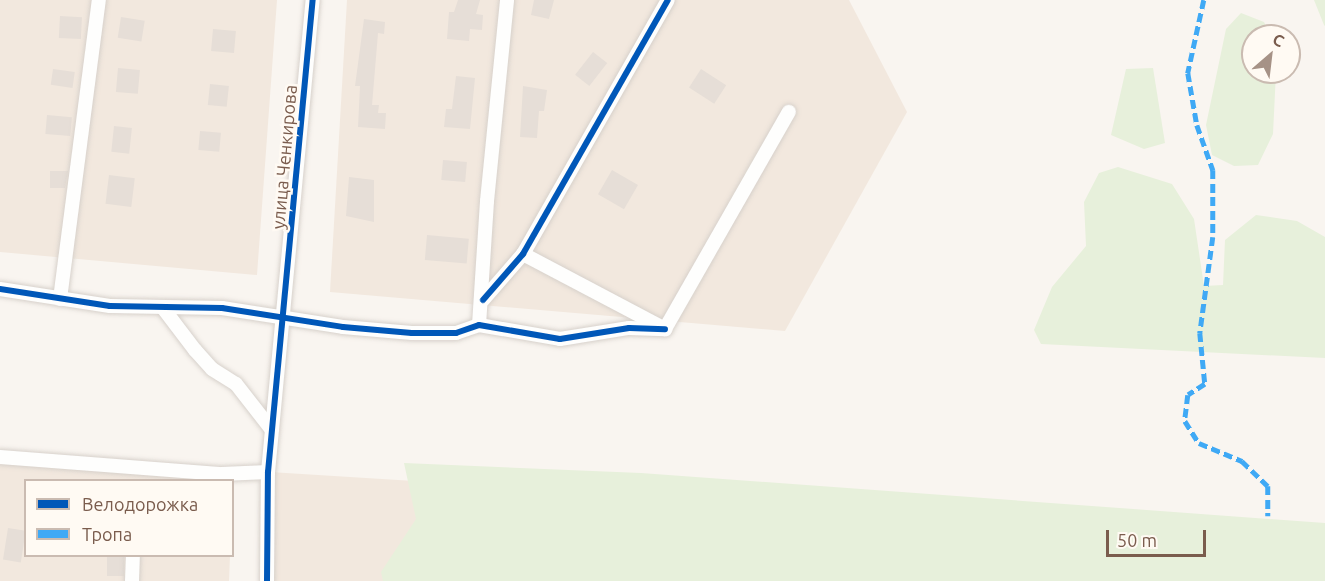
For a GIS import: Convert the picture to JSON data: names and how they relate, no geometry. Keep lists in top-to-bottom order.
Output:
{
  "streets": {
    "street": ["улица Ченкирова"]
  },
  "legend": ["Велодорожка", "Тропа"],
  "scale_bar": "50 m",
  "north": "top right"
}
